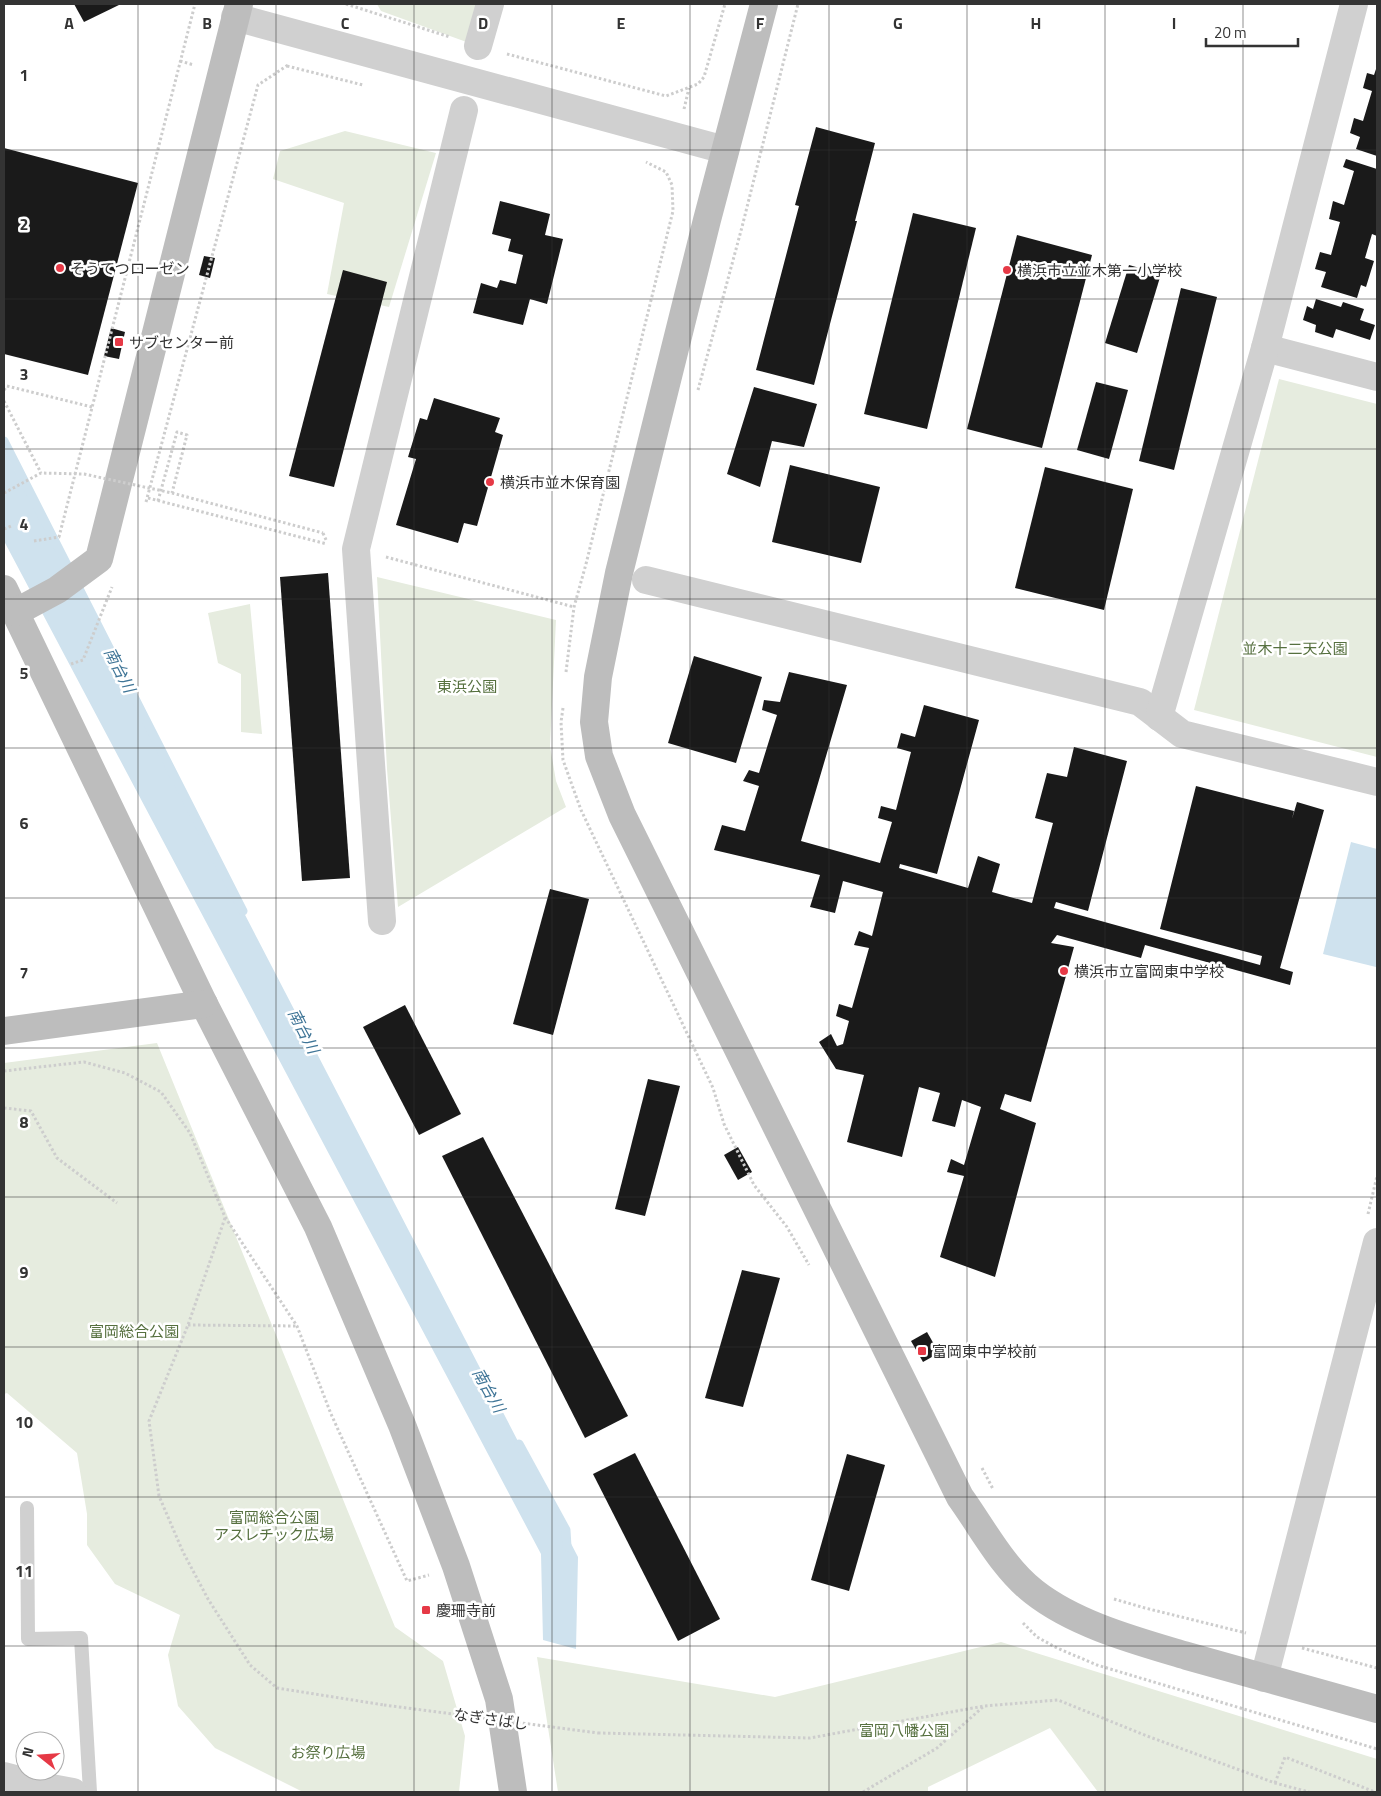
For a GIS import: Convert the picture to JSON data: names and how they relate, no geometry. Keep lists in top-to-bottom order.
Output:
{
  "streets": {
    "path": ["なぎさばし"]
  },
  "water": ["南台川"],
  "parks": [
    "並木十二天公園",
    "東浜公園",
    "富岡総合公園",
    "富岡総合公園 アスレチック広場",
    "富岡八幡公園",
    "お祭り広場"
  ],
  "places": {
    "other": [
      "そうてつローゼン",
      "横浜市立並木第一小学校",
      "横浜市並木保育園",
      "横浜市立富岡東中学校"
    ],
    "transit": ["サブセンター前", "富岡東中学校前", "慶珊寺前"]
  },
  "scale_bar": "20 m",
  "north": "left",
  "grid": {
    "columns": [
      "A",
      "B",
      "C",
      "D",
      "E",
      "F",
      "G",
      "H",
      "I"
    ],
    "rows": [
      "1",
      "2",
      "3",
      "4",
      "5",
      "6",
      "7",
      "8",
      "9",
      "10",
      "11"
    ]
  }
}
